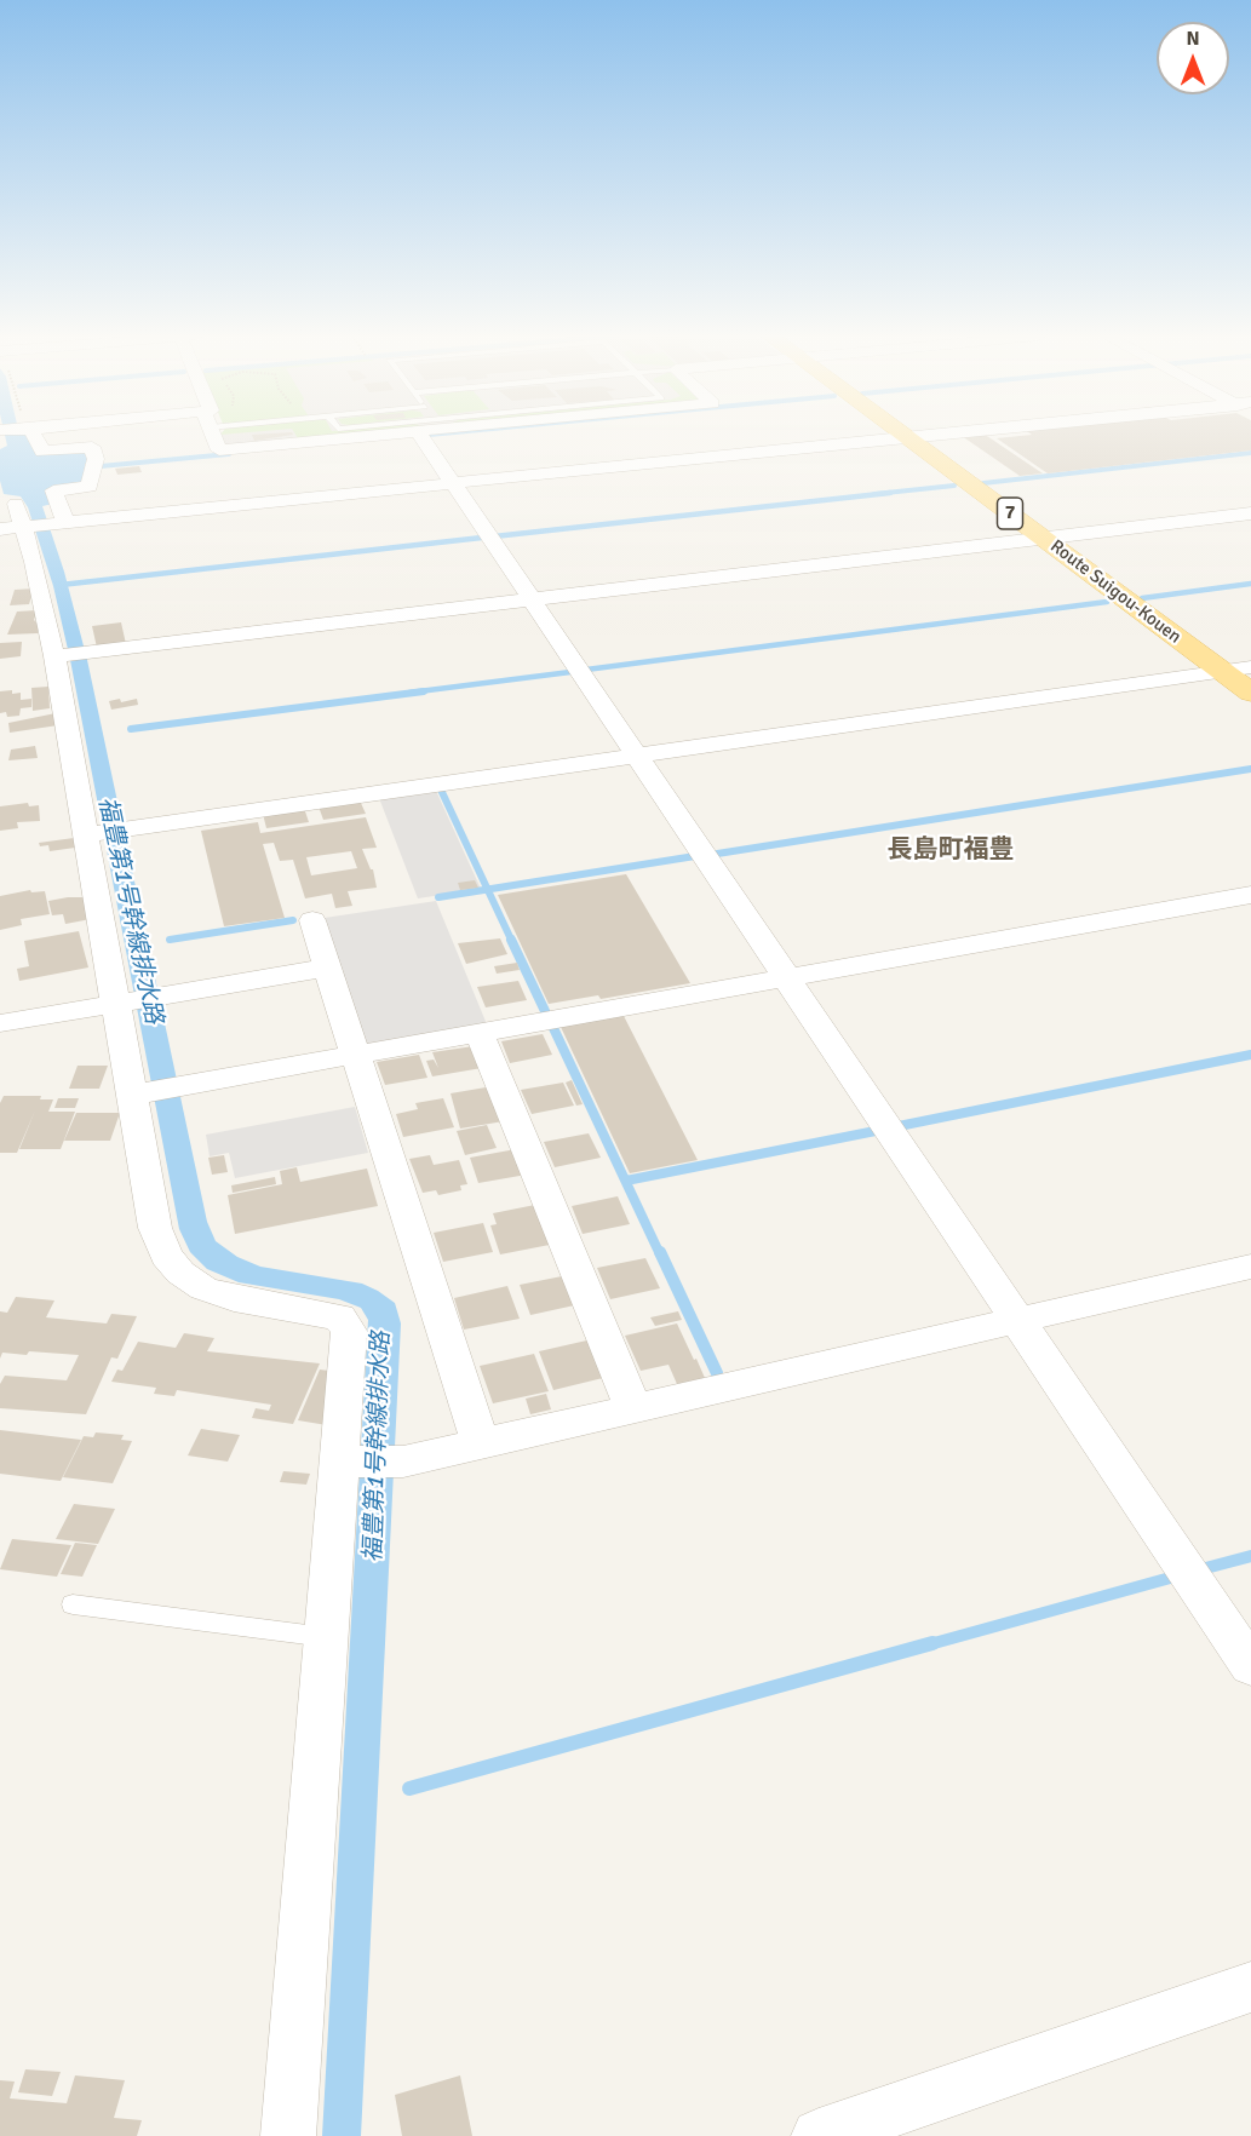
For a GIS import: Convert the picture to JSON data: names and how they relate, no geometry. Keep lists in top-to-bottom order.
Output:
{
  "streets": {
    "main road": ["7", "Route Suigou-Kouen"]
  },
  "districts": ["長島町福豊"],
  "water": ["福豊第1号幹線排水路"],
  "north": "top"
}
